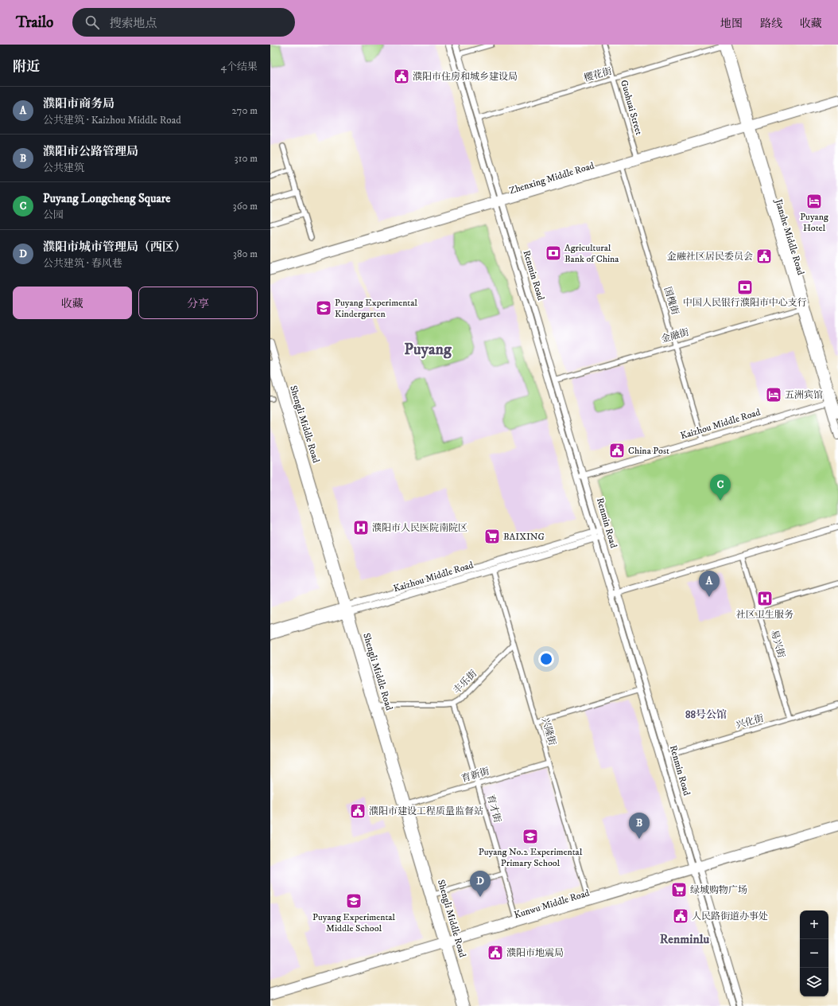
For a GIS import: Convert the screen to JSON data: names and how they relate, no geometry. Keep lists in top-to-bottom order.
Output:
{
  "streets": {
    "main road": ["Jianshe Middle Road", "Shengli Middle Road", "Kaizhou Middle Road"],
    "street": [
      "樱花街",
      "Guohuai Street",
      "Zhenxing Middle Road",
      "Renmin Road",
      "国槐街",
      "金融街",
      "易兴街",
      "丰乐街",
      "兴化街",
      "兴隆街",
      "育新街",
      "育才街",
      "Kunwu Middle Road"
    ]
  },
  "crossings": [
    ["樱花街", "Guohuai Street"],
    ["樱花街", "Jianshe Middle Road"],
    ["樱花街", "Renmin Road"],
    ["Guohuai Street", "Zhenxing Middle Road"],
    ["Zhenxing Middle Road", "Jianshe Middle Road"],
    ["Zhenxing Middle Road", "Renmin Road"],
    ["Zhenxing Middle Road", "国槐街"],
    ["Jianshe Middle Road", "金融街"],
    ["Jianshe Middle Road", "Kaizhou Middle Road"],
    ["Renmin Road", "金融街"],
    ["Renmin Road", "Kaizhou Middle Road"],
    ["Renmin Road", "兴化街"],
    ["Renmin Road", "Kunwu Middle Road"],
    ["国槐街", "金融街"],
    ["国槐街", "Kaizhou Middle Road"],
    ["Shengli Middle Road", "Kaizhou Middle Road"],
    ["Shengli Middle Road", "丰乐街"],
    ["Shengli Middle Road", "育新街"],
    ["Shengli Middle Road", "Kunwu Middle Road"],
    ["Kaizhou Middle Road", "兴隆街"],
    ["易兴街", "兴化街"],
    ["丰乐街", "兴隆街"],
    ["丰乐街", "育才街"],
    ["兴隆街", "育新街"],
    ["兴隆街", "Kunwu Middle Road"],
    ["育新街", "育才街"],
    ["育才街", "Kunwu Middle Road"]
  ],
  "districts": ["Puyang", "88号公馆", "Renminlu"],
  "places": {
    "public building": [
      "濮阳市住房和城乡建设局",
      "金融社区居民委员会",
      "China Post",
      "濮阳市建设工程质量监督站",
      "人民路街道办事处",
      "濮阳市地震局"
    ],
    "hotel": ["Puyang Hotel", "五洲宾馆"],
    "bank": ["Agricultural Bank of China", "中国人民银行濮阳市中心支行"],
    "school or university": ["Puyang Experimental Kindergarten", "Puyang No.2 Experimental Primary School", "Puyang Experimental Middle School"],
    "hospital": ["濮阳市人民医院南院区", "社区卫生服务"],
    "supermarket": ["BAIXING", "绿城购物广场"]
  },
  "page": {
    "header": "Trailo",
    "search": "搜索地点",
    "nav": ["地图", "路线", "收藏"],
    "heading": ["附近", "4个结果"],
    "list": [
      {
        "mark": "A",
        "name": "濮阳市商务局",
        "note": "公共建筑 · Kaizhou Middle Road",
        "value": "270 m"
      },
      {
        "mark": "B",
        "name": "濮阳市公路管理局",
        "note": "公共建筑",
        "value": "310 m"
      },
      {
        "mark": "C",
        "name": "Puyang Longcheng Square",
        "note": "公园",
        "value": "360 m"
      },
      {
        "mark": "D",
        "name": "濮阳市城市管理局（西区）",
        "note": "公共建筑 · 春风巷",
        "value": "380 m"
      }
    ],
    "buttons": ["收藏", "分享"],
    "pins": [
      "C",
      "A",
      "B",
      "D"
    ],
    "map_buttons": ["+", "−"]
  }
}
